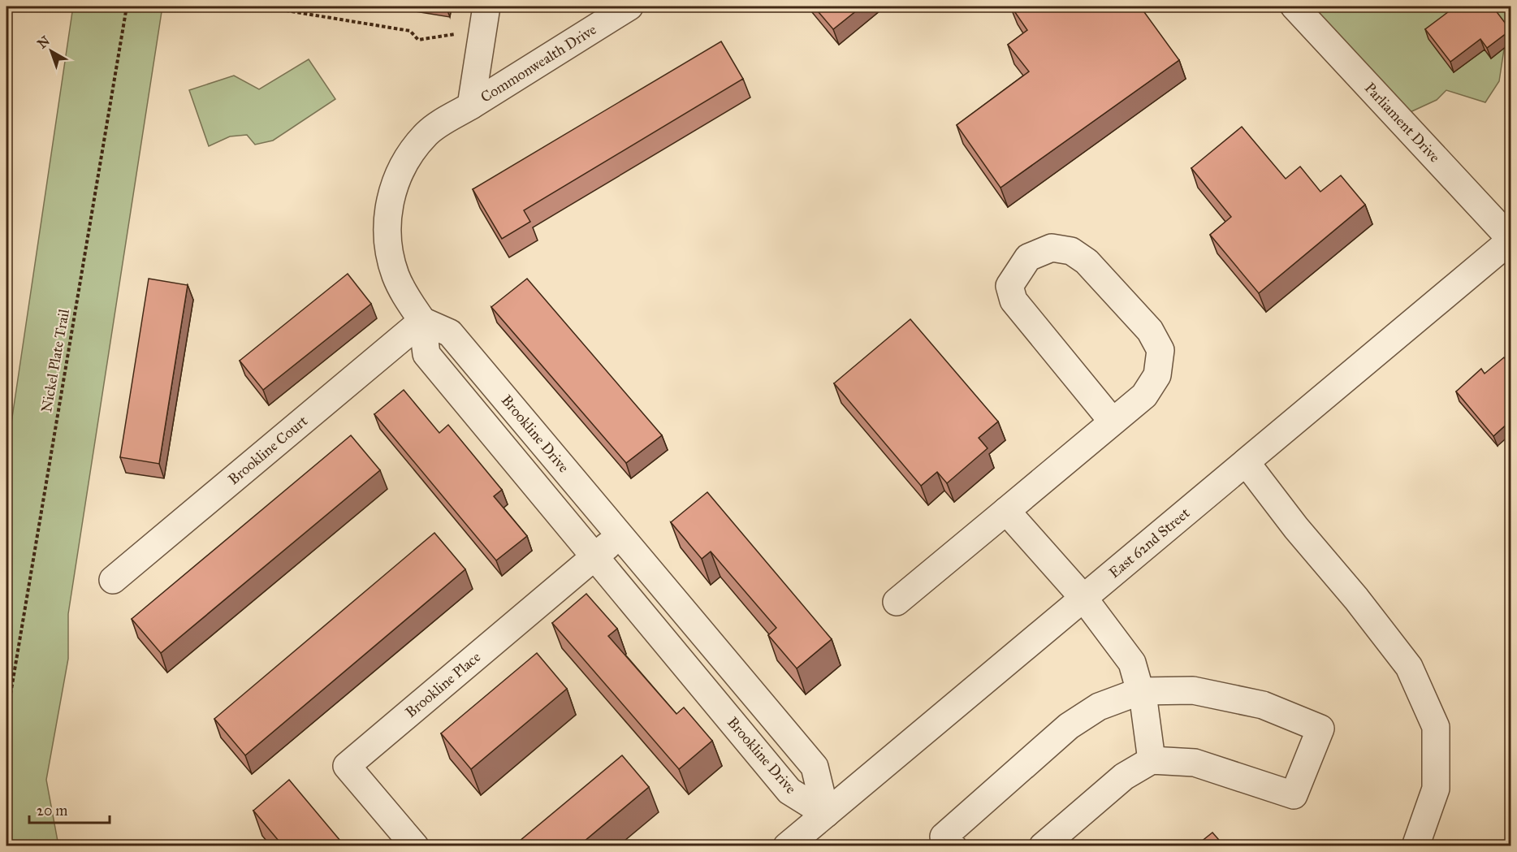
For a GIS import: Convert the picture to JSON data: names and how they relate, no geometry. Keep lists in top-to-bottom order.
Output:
{
  "streets": {
    "street": [
      "Commonwealth Drive",
      "Parliament Drive",
      "Brookline Drive",
      "Brookline Court",
      "East 62nd Street",
      "Brookline Place"
    ],
    "path": ["Nickel Plate Trail"]
  },
  "crossings": [
    ["Commonwealth Drive", "Brookline Drive"],
    ["Parliament Drive", "East 62nd Street"],
    ["Brookline Drive", "Brookline Court"],
    ["Brookline Drive", "East 62nd Street"],
    ["Brookline Drive", "Brookline Place"]
  ],
  "scale_bar": "20 m",
  "north": "top left"
}
